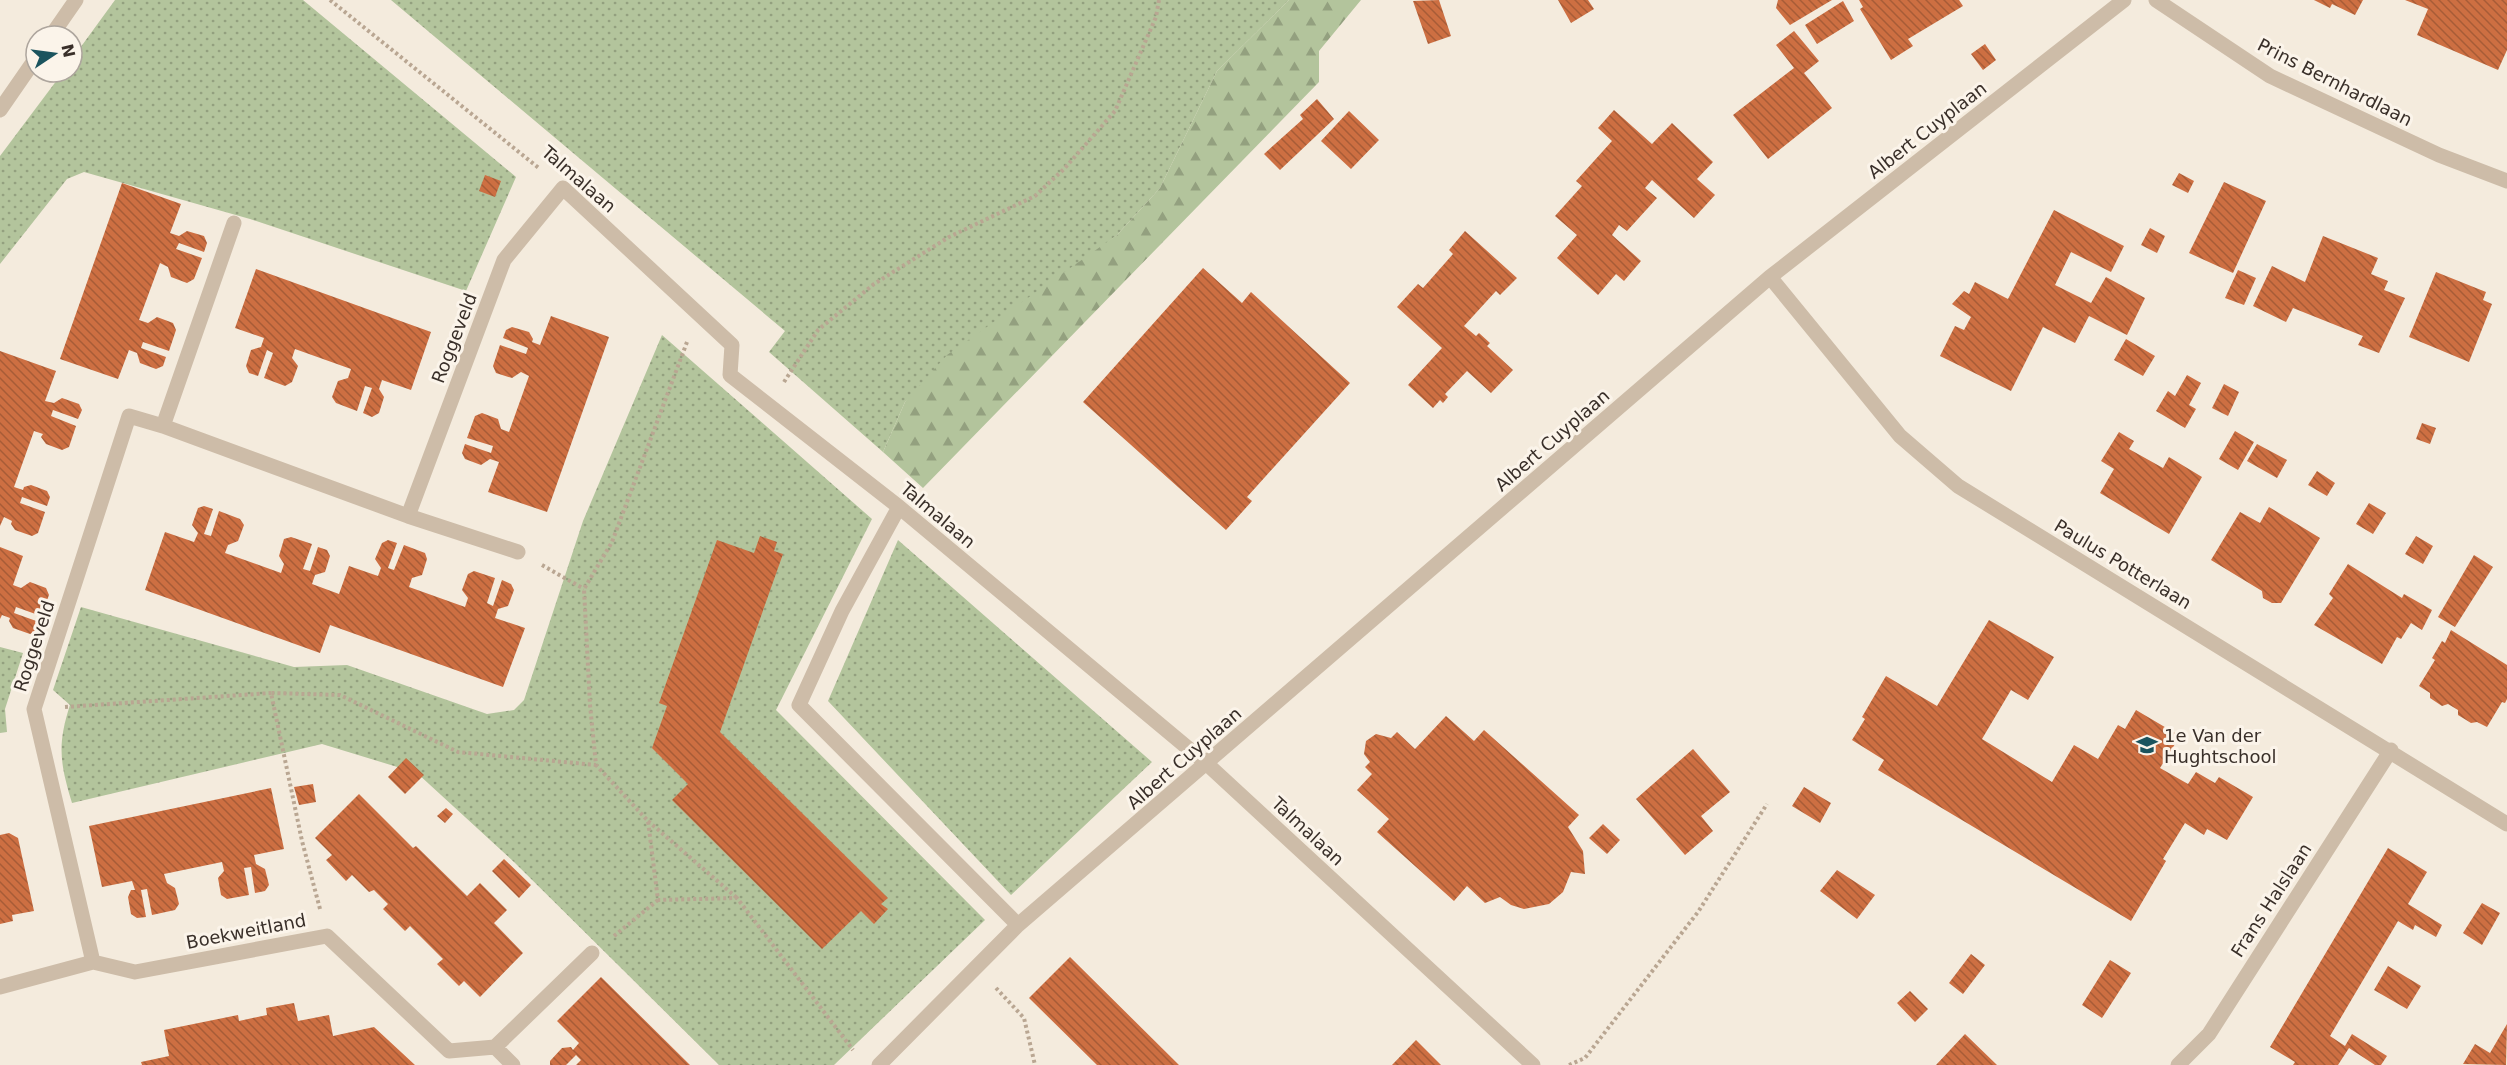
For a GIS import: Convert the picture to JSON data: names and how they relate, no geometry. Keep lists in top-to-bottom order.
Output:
{
  "streets": {
    "street": [
      "Prins Bernhardlaan",
      "Albert Cuyplaan",
      "Talmalaan",
      "Roggeveld",
      "Paulus Potterlaan",
      "Frans Halslaan",
      "Boekweitland"
    ]
  },
  "crossings": [
    ["Albert Cuyplaan", "Talmalaan"],
    ["Albert Cuyplaan", "Paulus Potterlaan"],
    ["Talmalaan", "Roggeveld"],
    ["Roggeveld", "Boekweitland"],
    ["Paulus Potterlaan", "Frans Halslaan"]
  ],
  "places": {
    "school or university": ["1e Van der Hughtschool"]
  },
  "north": "right"
}
